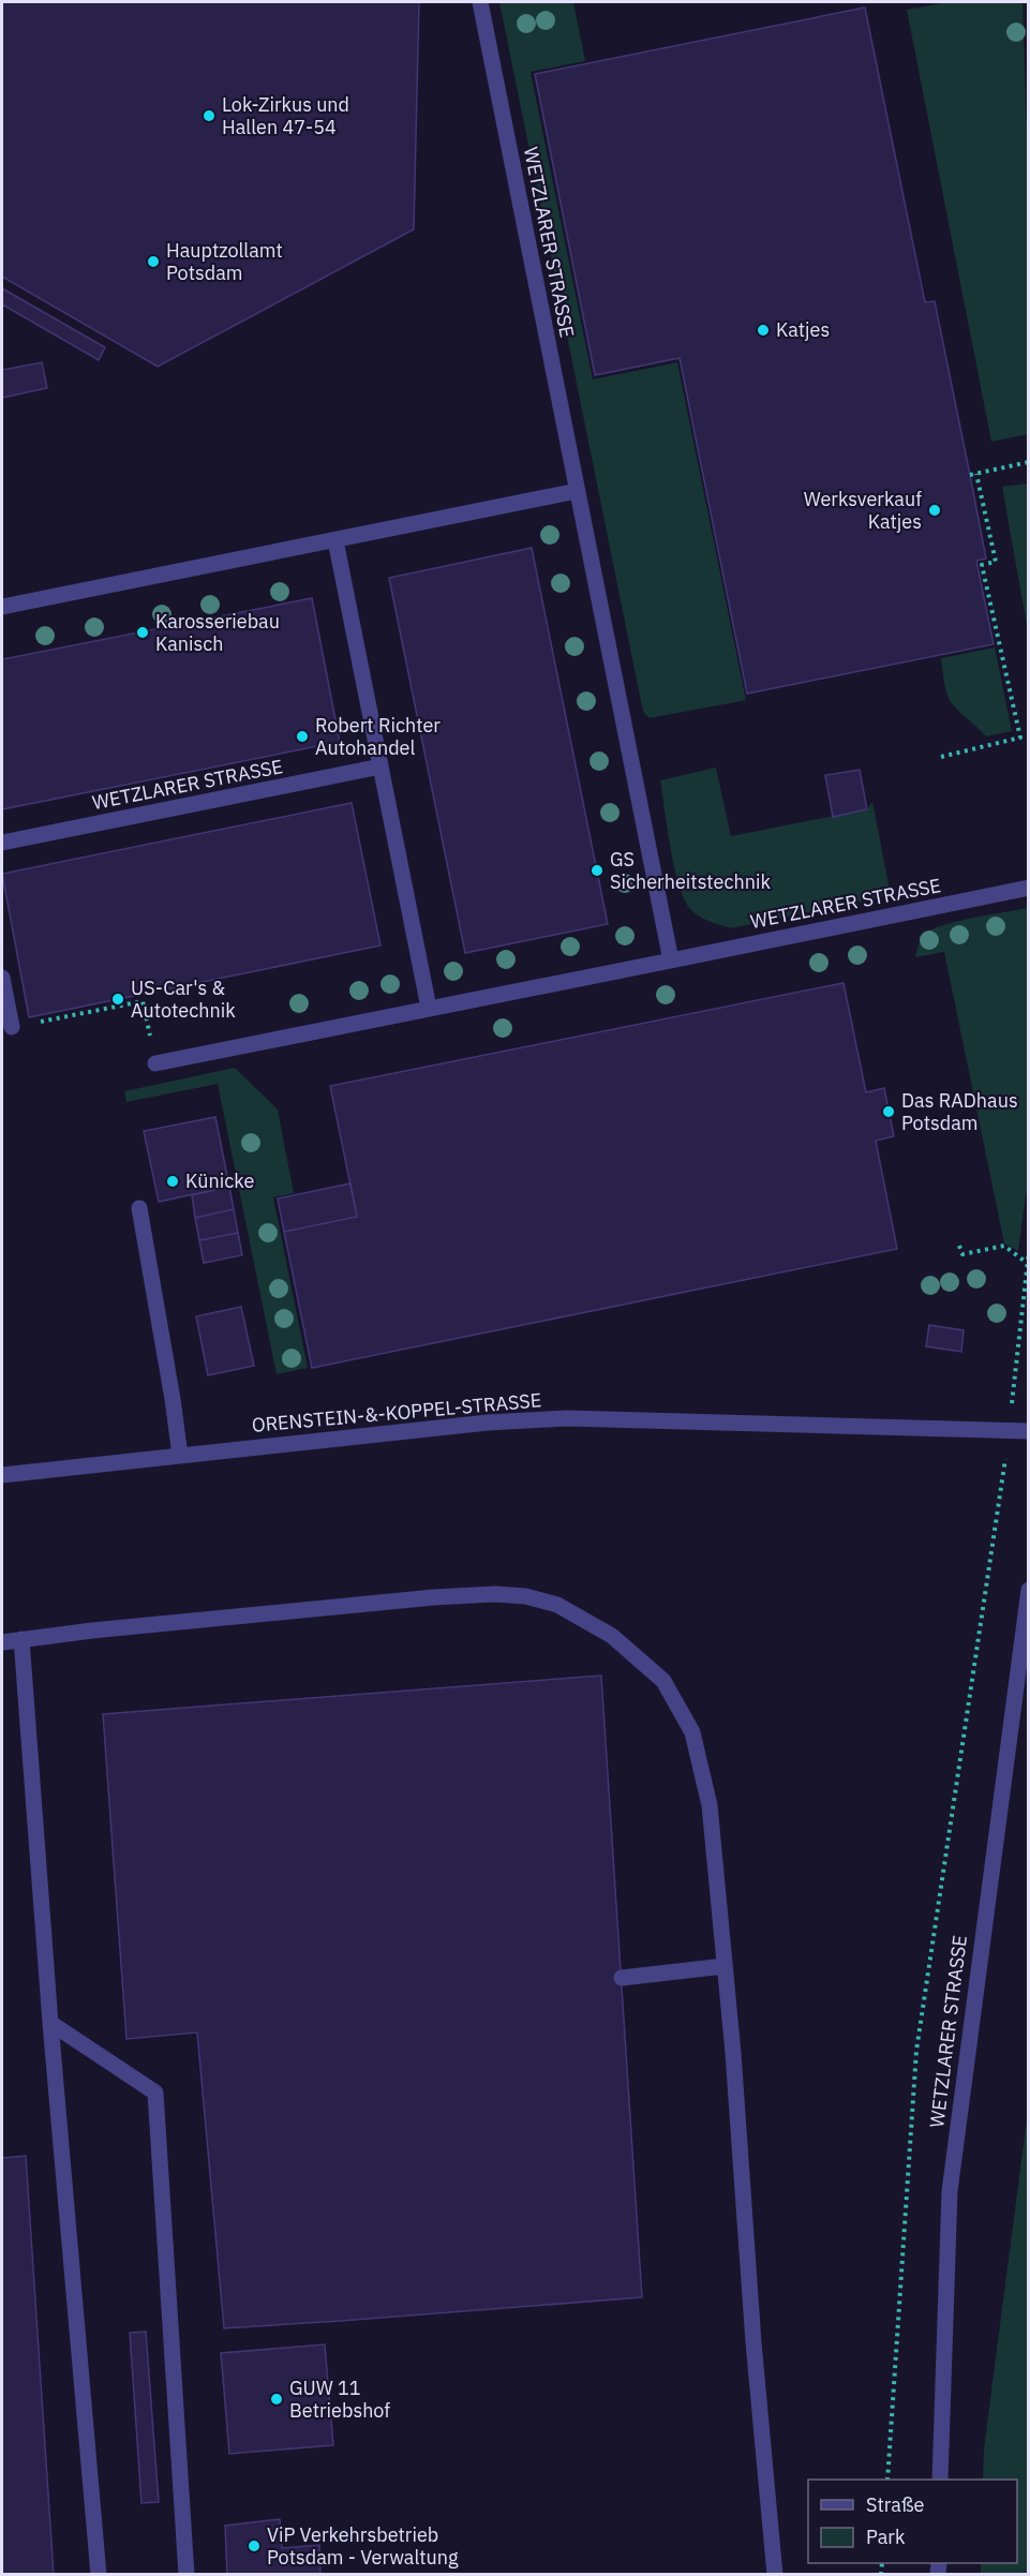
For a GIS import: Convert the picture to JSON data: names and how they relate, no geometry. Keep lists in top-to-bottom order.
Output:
{
  "streets": {
    "street": ["WETZLARER STRASSE", "ORENSTEIN-&-KOPPEL-STRASSE"]
  },
  "places": [
    "Lok-Zirkus und Hallen 47-54",
    "Hauptzollamt Potsdam",
    "Katjes",
    "Werksverkauf Katjes",
    "Karosseriebau Kanisch",
    "Robert Richter Autohandel",
    "GS Sicherheitstechnik",
    "US-Car's & Autotechnik",
    "Das RADhaus Potsdam",
    "Künicke",
    "GUW 11 Betriebshof",
    "ViP Verkehrsbetrieb Potsdam - Verwaltung"
  ],
  "legend": ["Straße", "Park"]
}
